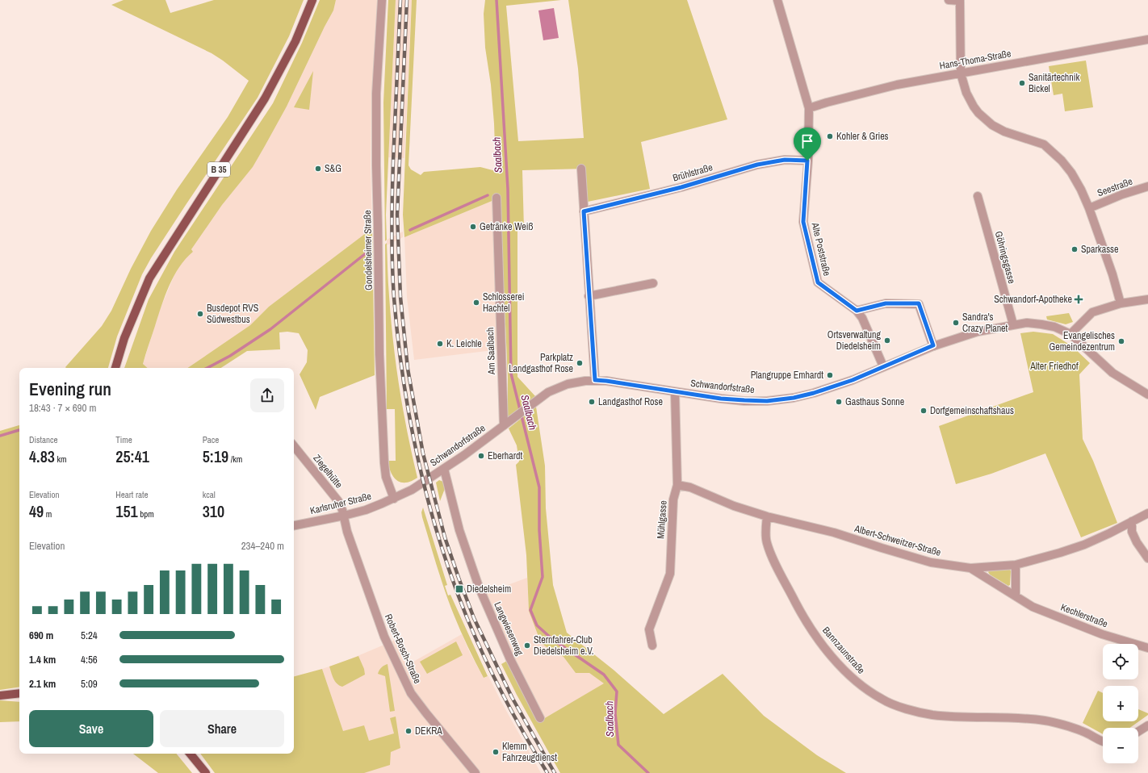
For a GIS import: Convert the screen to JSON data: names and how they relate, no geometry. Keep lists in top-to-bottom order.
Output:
{
  "streets": {
    "main road": ["B 35"],
    "street": [
      "Hans-Thoma-Straße",
      "Brühlstraße",
      "Seestraße",
      "Alte Poststraße",
      "Gondelsheimer Straße",
      "Göhringsgasse",
      "Am Saalbach",
      "Schwandorfstraße",
      "Ziegelhütte",
      "Karlsruher Straße",
      "Mühlgasse",
      "Albert-Schweitzer-Straße",
      "Kechlerstraße",
      "Langwiesenweg",
      "Robert-Bosch-Straße",
      "Bannzaunstraße"
    ]
  },
  "crossings": [
    ["Hans-Thoma-Straße", "Alte Poststraße"],
    ["Brühlstraße", "Alte Poststraße"],
    ["Alte Poststraße", "Schwandorfstraße"],
    ["Gondelsheimer Straße", "Schwandorfstraße"],
    ["Gondelsheimer Straße", "Karlsruher Straße"],
    ["Göhringsgasse", "Schwandorfstraße"],
    ["Am Saalbach", "Schwandorfstraße"],
    ["Schwandorfstraße", "Karlsruher Straße"],
    ["Schwandorfstraße", "Mühlgasse"],
    ["Schwandorfstraße", "Langwiesenweg"],
    ["Ziegelhütte", "Karlsruher Straße"],
    ["Ziegelhütte", "Robert-Bosch-Straße"],
    ["Karlsruher Straße", "Robert-Bosch-Straße"],
    ["Mühlgasse", "Albert-Schweitzer-Straße"],
    ["Albert-Schweitzer-Straße", "Kechlerstraße"],
    ["Albert-Schweitzer-Straße", "Bannzaunstraße"]
  ],
  "water": ["Saalbach"],
  "parks": ["Alter Friedhof"],
  "places": {
    "other": [
      "Sanitärtechnik Bickel",
      "Kohler & Gries",
      "S&G",
      "Getränke Weiß",
      "Sparkasse",
      "Schlosserei Hachtel",
      "Busdepot RVS Südwestbus",
      "Sandra's Crazy Planet",
      "Ortsverwaltung Diedelsheim",
      "Evangelisches Gemeindezentrum",
      "K. Leichle",
      "Parkplatz Landgasthof Rose",
      "Plangruppe Emhardt",
      "Landgasthof Rose",
      "Gasthaus Sonne",
      "Dorfgemeinschaftshaus",
      "Eberhardt",
      "Sternfahrer-Club Diedelsheim e.V.",
      "DEKRA",
      "Klemm Fahrzeugdienst"
    ],
    "health": ["Schwandorf-Apotheke"],
    "transit": ["Diedelsheim"]
  },
  "page": {
    "heading": ["Evening run", "18:43 · 7 × 690 m"],
    "stats": [
      ["Distance", "4.83 km"],
      ["Time", "25:41"],
      ["Pace", "5:19 /km"],
      ["Elevation", "49 m"],
      ["Heart rate", "151 bpm"],
      ["kcal", "310"]
    ],
    "chart": ["Elevation", "234–240 m"],
    "list": [
      {
        "name": "690 m",
        "note": "5:24"
      },
      {
        "name": "1.4 km",
        "note": "4:56"
      },
      {
        "name": "2.1 km",
        "note": "5:09"
      }
    ],
    "map_buttons": ["+", "−"],
    "buttons": ["Save", "Share"]
  }
}
